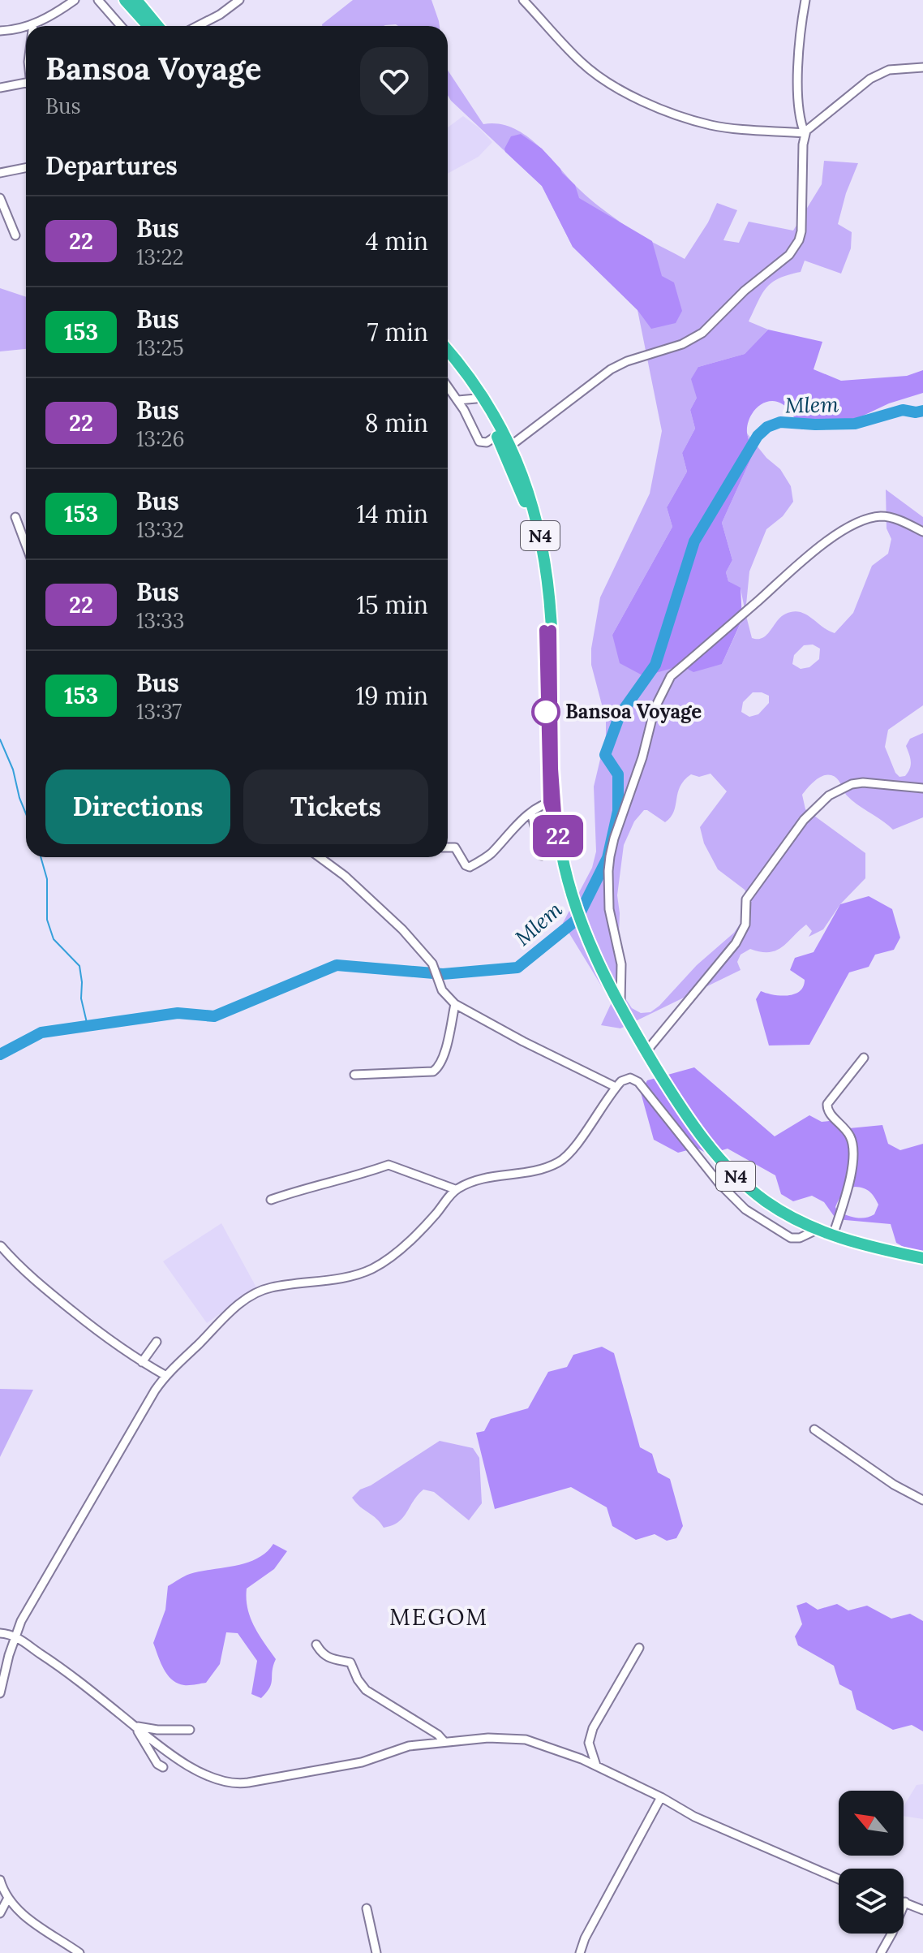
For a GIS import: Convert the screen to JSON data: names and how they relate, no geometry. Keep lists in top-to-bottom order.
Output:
{
  "streets": {
    "highway": ["N4"]
  },
  "districts": ["MEGOM"],
  "water": ["Mlem"],
  "places": ["Bansoa Voyage"],
  "lines": ["bus line 22"],
  "north": "top left",
  "page": {
    "on_map": "22",
    "heading": [
      ["Bansoa Voyage", "Bus"],
      "Departures"
    ],
    "list": [
      {
        "mark": "22",
        "name": "Bus",
        "note": "13:22",
        "value": "4 min"
      },
      {
        "mark": "153",
        "name": "Bus",
        "note": "13:25",
        "value": "7 min"
      },
      {
        "mark": "22",
        "name": "Bus",
        "note": "13:26",
        "value": "8 min"
      },
      {
        "mark": "153",
        "name": "Bus",
        "note": "13:32",
        "value": "14 min"
      },
      {
        "mark": "22",
        "name": "Bus",
        "note": "13:33",
        "value": "15 min"
      },
      {
        "mark": "153",
        "name": "Bus",
        "note": "13:37",
        "value": "19 min"
      }
    ],
    "buttons": ["Directions", "Tickets"]
  }
}
